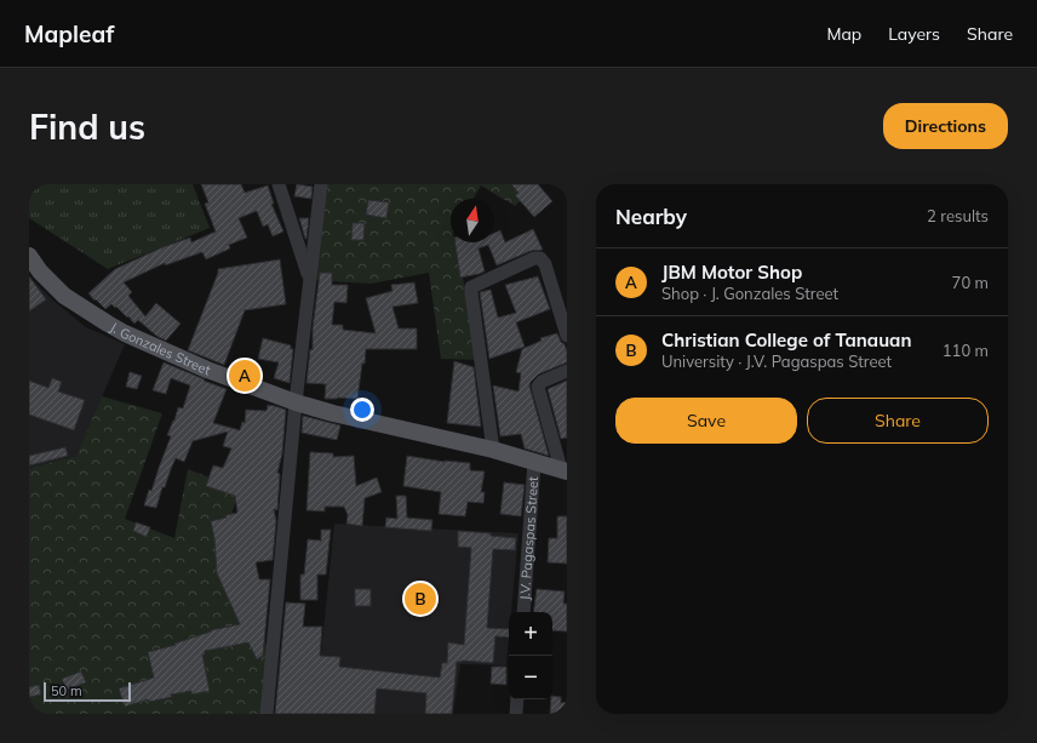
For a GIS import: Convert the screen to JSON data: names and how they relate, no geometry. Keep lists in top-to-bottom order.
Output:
{
  "streets": {
    "main road": ["J. Gonzales Street"],
    "street": ["J.V. Pagaspas Street"]
  },
  "crossings": [
    ["J. Gonzales Street", "J.V. Pagaspas Street"]
  ],
  "scale_bar": "50 m",
  "north": "top",
  "page": {
    "header": "Mapleaf",
    "nav": ["Map", "Layers", "Share"],
    "buttons": [
      "Directions",
      ["Save", "Share"]
    ],
    "title": "Find us",
    "heading": ["Nearby", "2 results"],
    "list": [
      {
        "mark": "A",
        "name": "JBM Motor Shop",
        "note": "Shop · J. Gonzales Street",
        "value": "70 m"
      },
      {
        "mark": "B",
        "name": "Christian College of Tanauan",
        "note": "University · J.V. Pagaspas Street",
        "value": "110 m"
      }
    ],
    "pins": ["A", "B"],
    "map_buttons": ["+", "−"],
    "scale": "50 m"
  }
}
